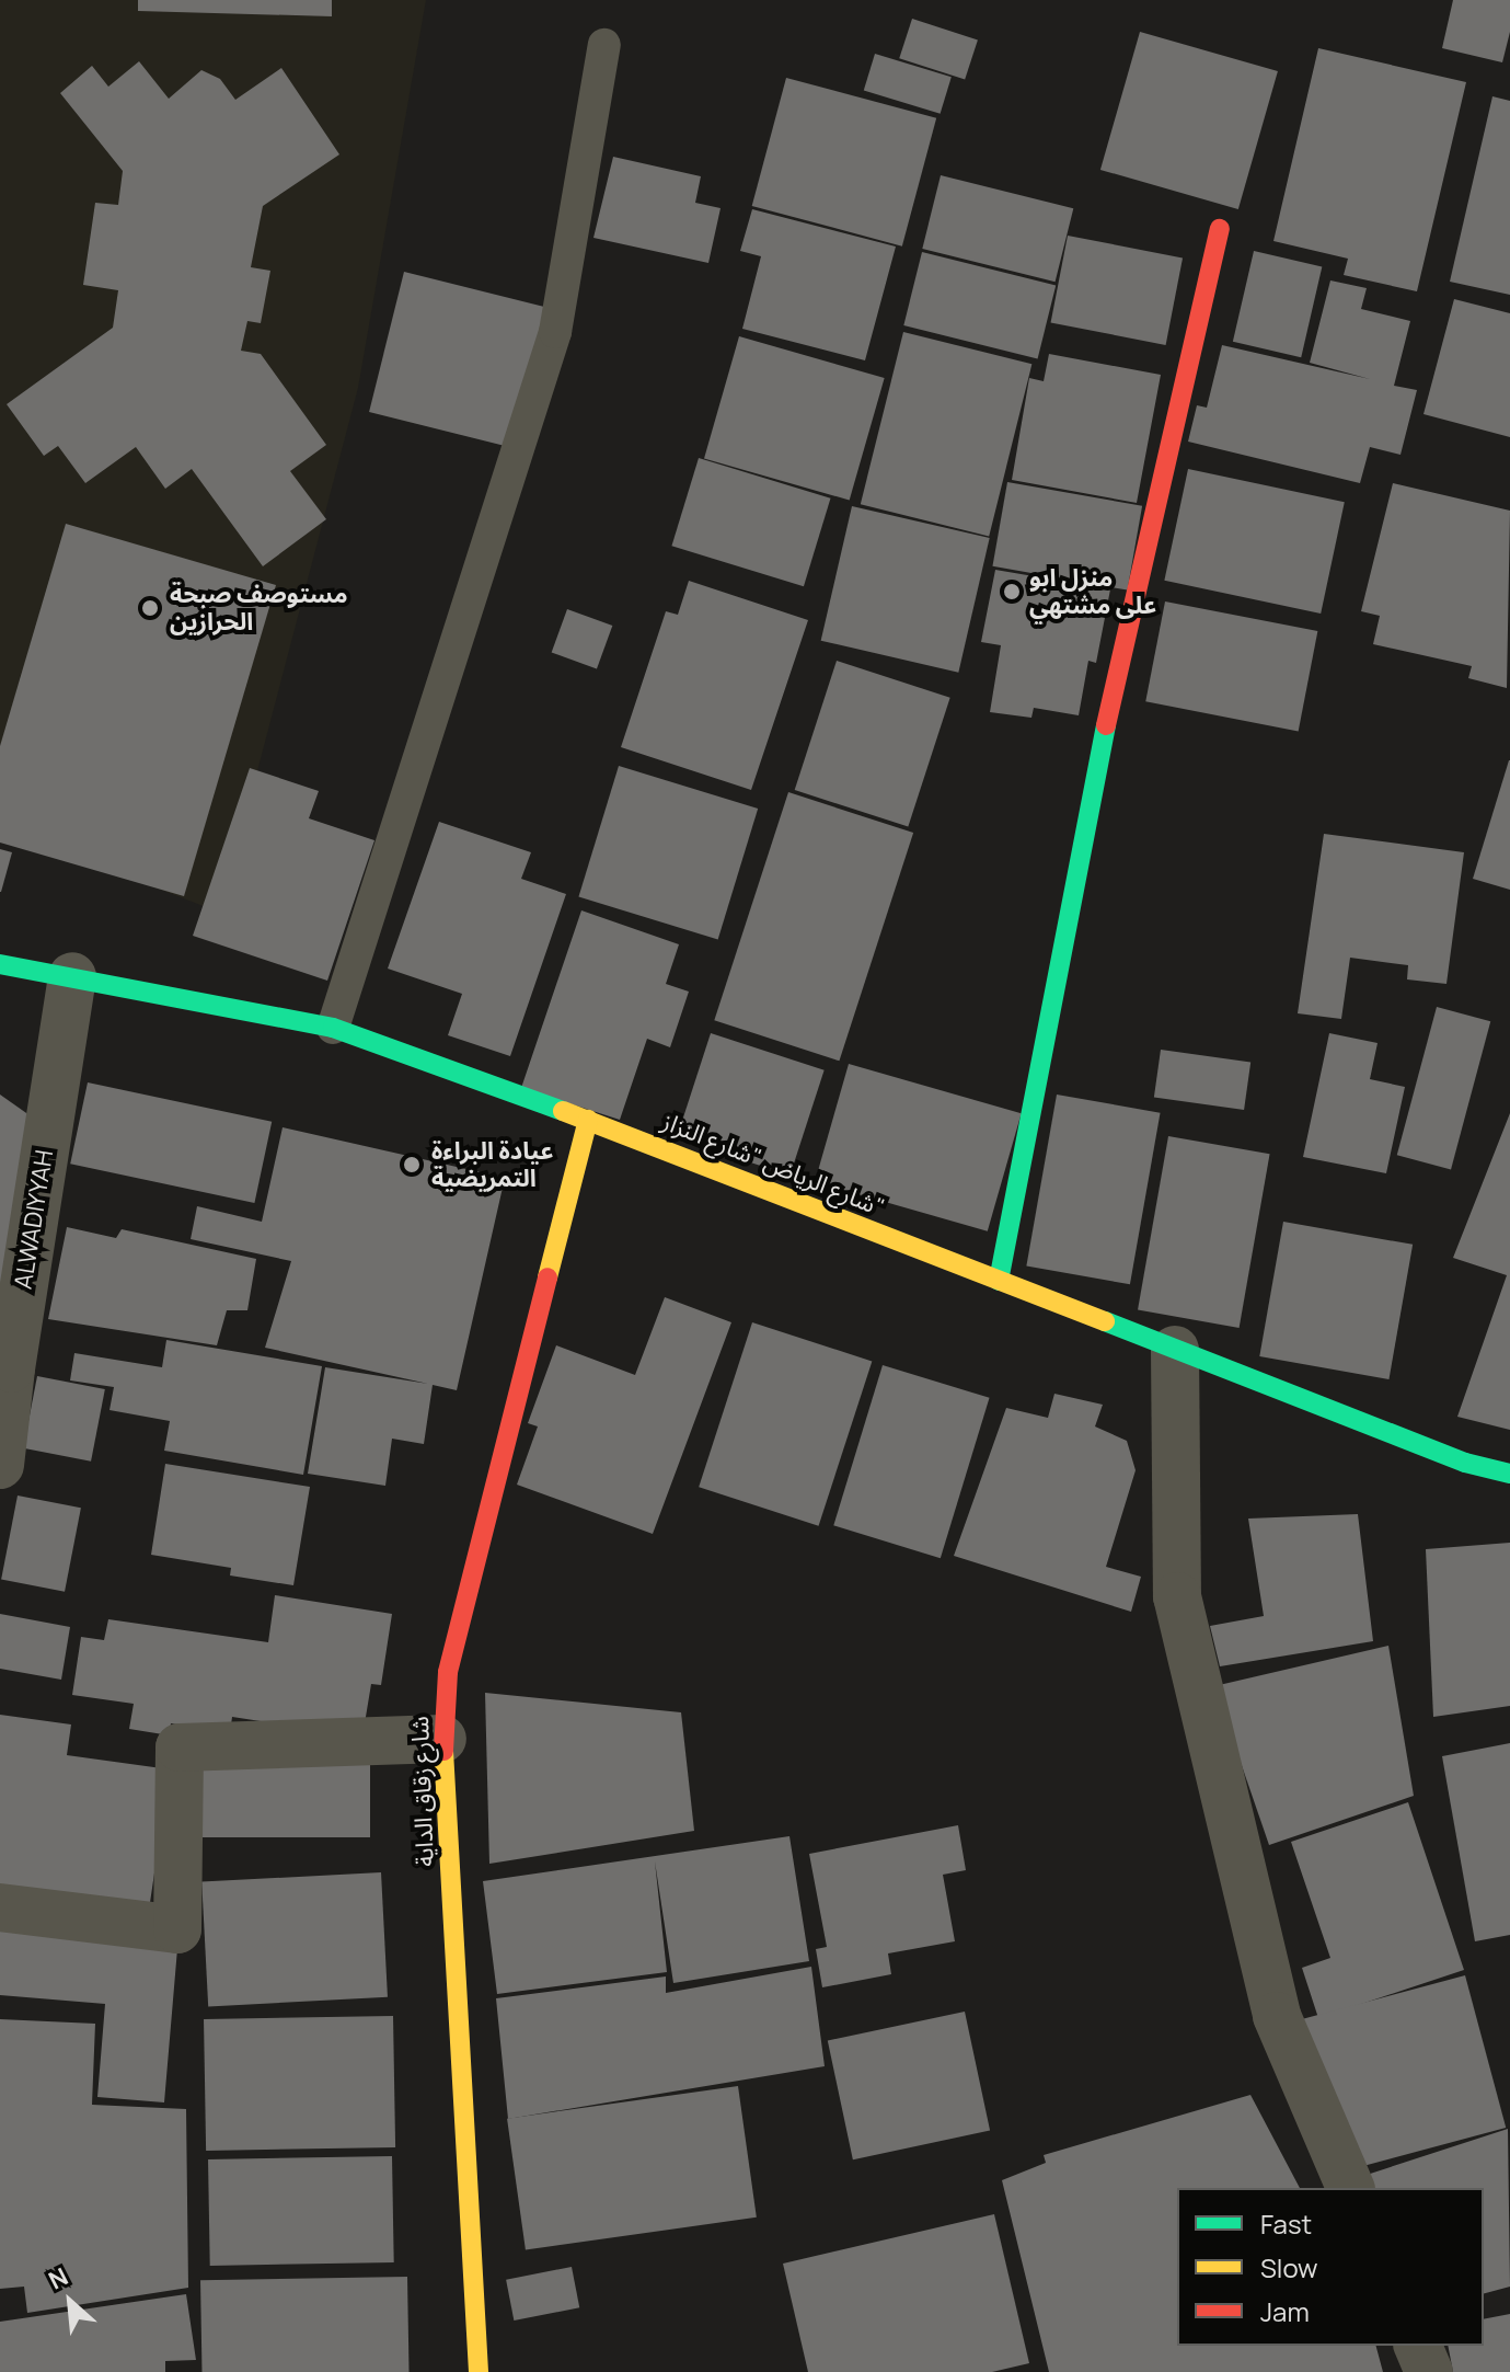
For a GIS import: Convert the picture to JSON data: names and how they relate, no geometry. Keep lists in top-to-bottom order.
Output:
{
  "streets": {
    "street": ["شارع الرياض \"شارع النزاز\"", "ALWADIYYAH", "شارع زقاق الداية"]
  },
  "crossings": [
    ["شارع الرياض \"شارع النزاز\"", "ALWADIYYAH"],
    ["شارع الرياض \"شارع النزاز\"", "شارع زقاق الداية"]
  ],
  "places": ["منزل ابو على مشتهي", "مستوصف صبحة الحرازين", "عيادة البراءة التمريضية"],
  "legend": ["Fast", "Slow", "Jam"],
  "north": "top left"
}
